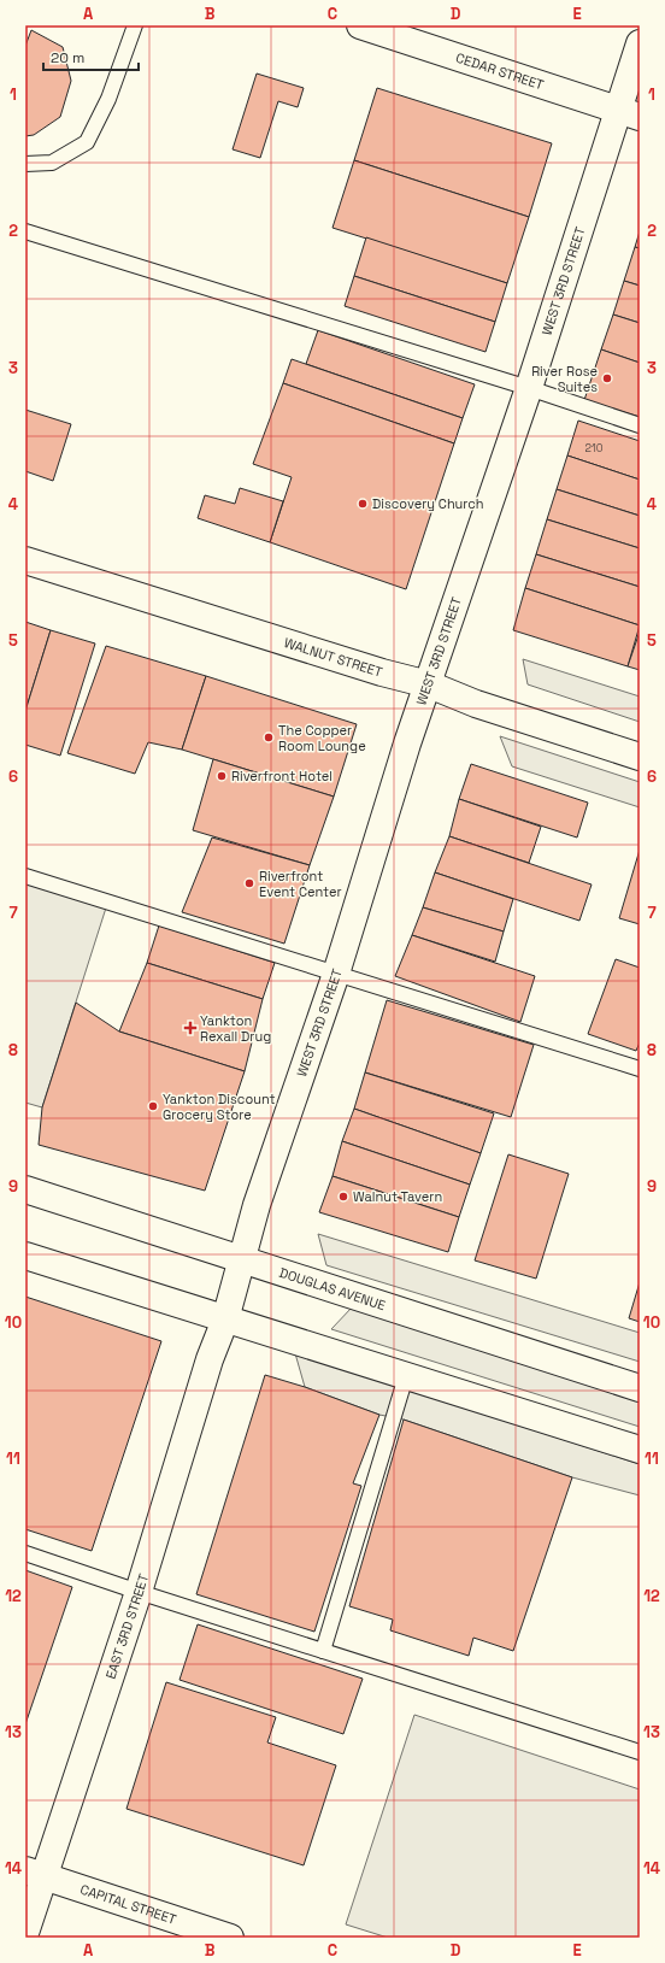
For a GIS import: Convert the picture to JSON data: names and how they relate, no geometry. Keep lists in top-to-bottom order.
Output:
{
  "streets": {
    "street": [
      "CEDAR STREET",
      "WEST 3RD STREET",
      "WALNUT STREET",
      "DOUGLAS AVENUE",
      "EAST 3RD STREET",
      "CAPITAL STREET"
    ]
  },
  "crossings": [
    ["CEDAR STREET", "WEST 3RD STREET"],
    ["WEST 3RD STREET", "WALNUT STREET"],
    ["WEST 3RD STREET", "DOUGLAS AVENUE"],
    ["WEST 3RD STREET", "EAST 3RD STREET"],
    ["EAST 3RD STREET", "CAPITAL STREET"]
  ],
  "places": {
    "other": [
      "River Rose Suites",
      "Discovery Church",
      "The Copper Room Lounge",
      "Riverfront Hotel",
      "Riverfront Event Center",
      "Yankton Discount Grocery Store",
      "Walnut Tavern"
    ],
    "health": ["Yankton Rexall Drug"]
  },
  "house_numbers": ["210"],
  "scale_bar": "20 m",
  "grid": {
    "columns": [
      "A",
      "B",
      "C",
      "D",
      "E"
    ],
    "rows": [
      "1",
      "2",
      "3",
      "4",
      "5",
      "6",
      "7",
      "8",
      "9",
      "10",
      "11",
      "12",
      "13",
      "14"
    ]
  }
}
